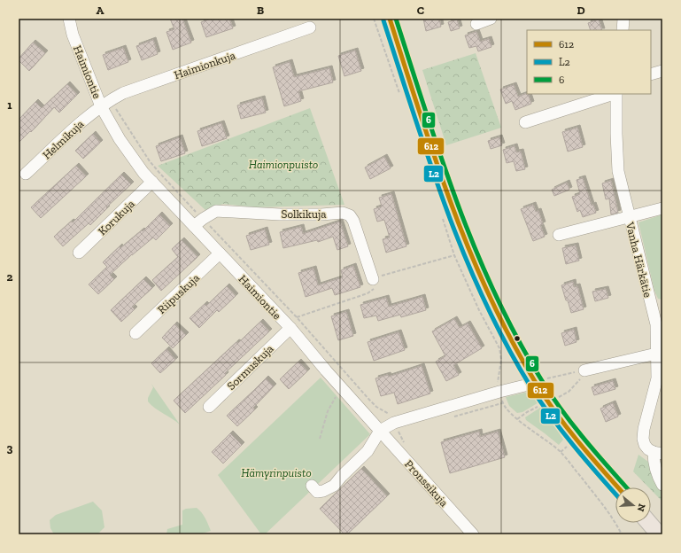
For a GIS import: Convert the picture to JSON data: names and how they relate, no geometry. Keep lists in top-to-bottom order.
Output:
{
  "streets": {
    "street": [
      "Haimionkuja",
      "Haimiontie",
      "Helmikuja",
      "Solkikuja",
      "Korukuja",
      "Vanha Härkätie",
      "Riipuskuja",
      "Sormuskuja",
      "Pronssikuja"
    ]
  },
  "crossings": [
    ["Haimionkuja", "Haimiontie"],
    ["Haimionkuja", "Helmikuja"],
    ["Haimiontie", "Helmikuja"],
    ["Haimiontie", "Solkikuja"],
    ["Haimiontie", "Korukuja"],
    ["Haimiontie", "Riipuskuja"],
    ["Haimiontie", "Sormuskuja"],
    ["Haimiontie", "Pronssikuja"]
  ],
  "parks": ["Haimionpuisto", "Hämyrinpuisto"],
  "lines": ["transit line 612", "transit line 6", "transit line L2"],
  "legend": ["612", "L2", "6"],
  "north": "right",
  "grid": {
    "columns": [
      "A",
      "B",
      "C",
      "D"
    ],
    "rows": ["1", "2", "3"]
  }
}
